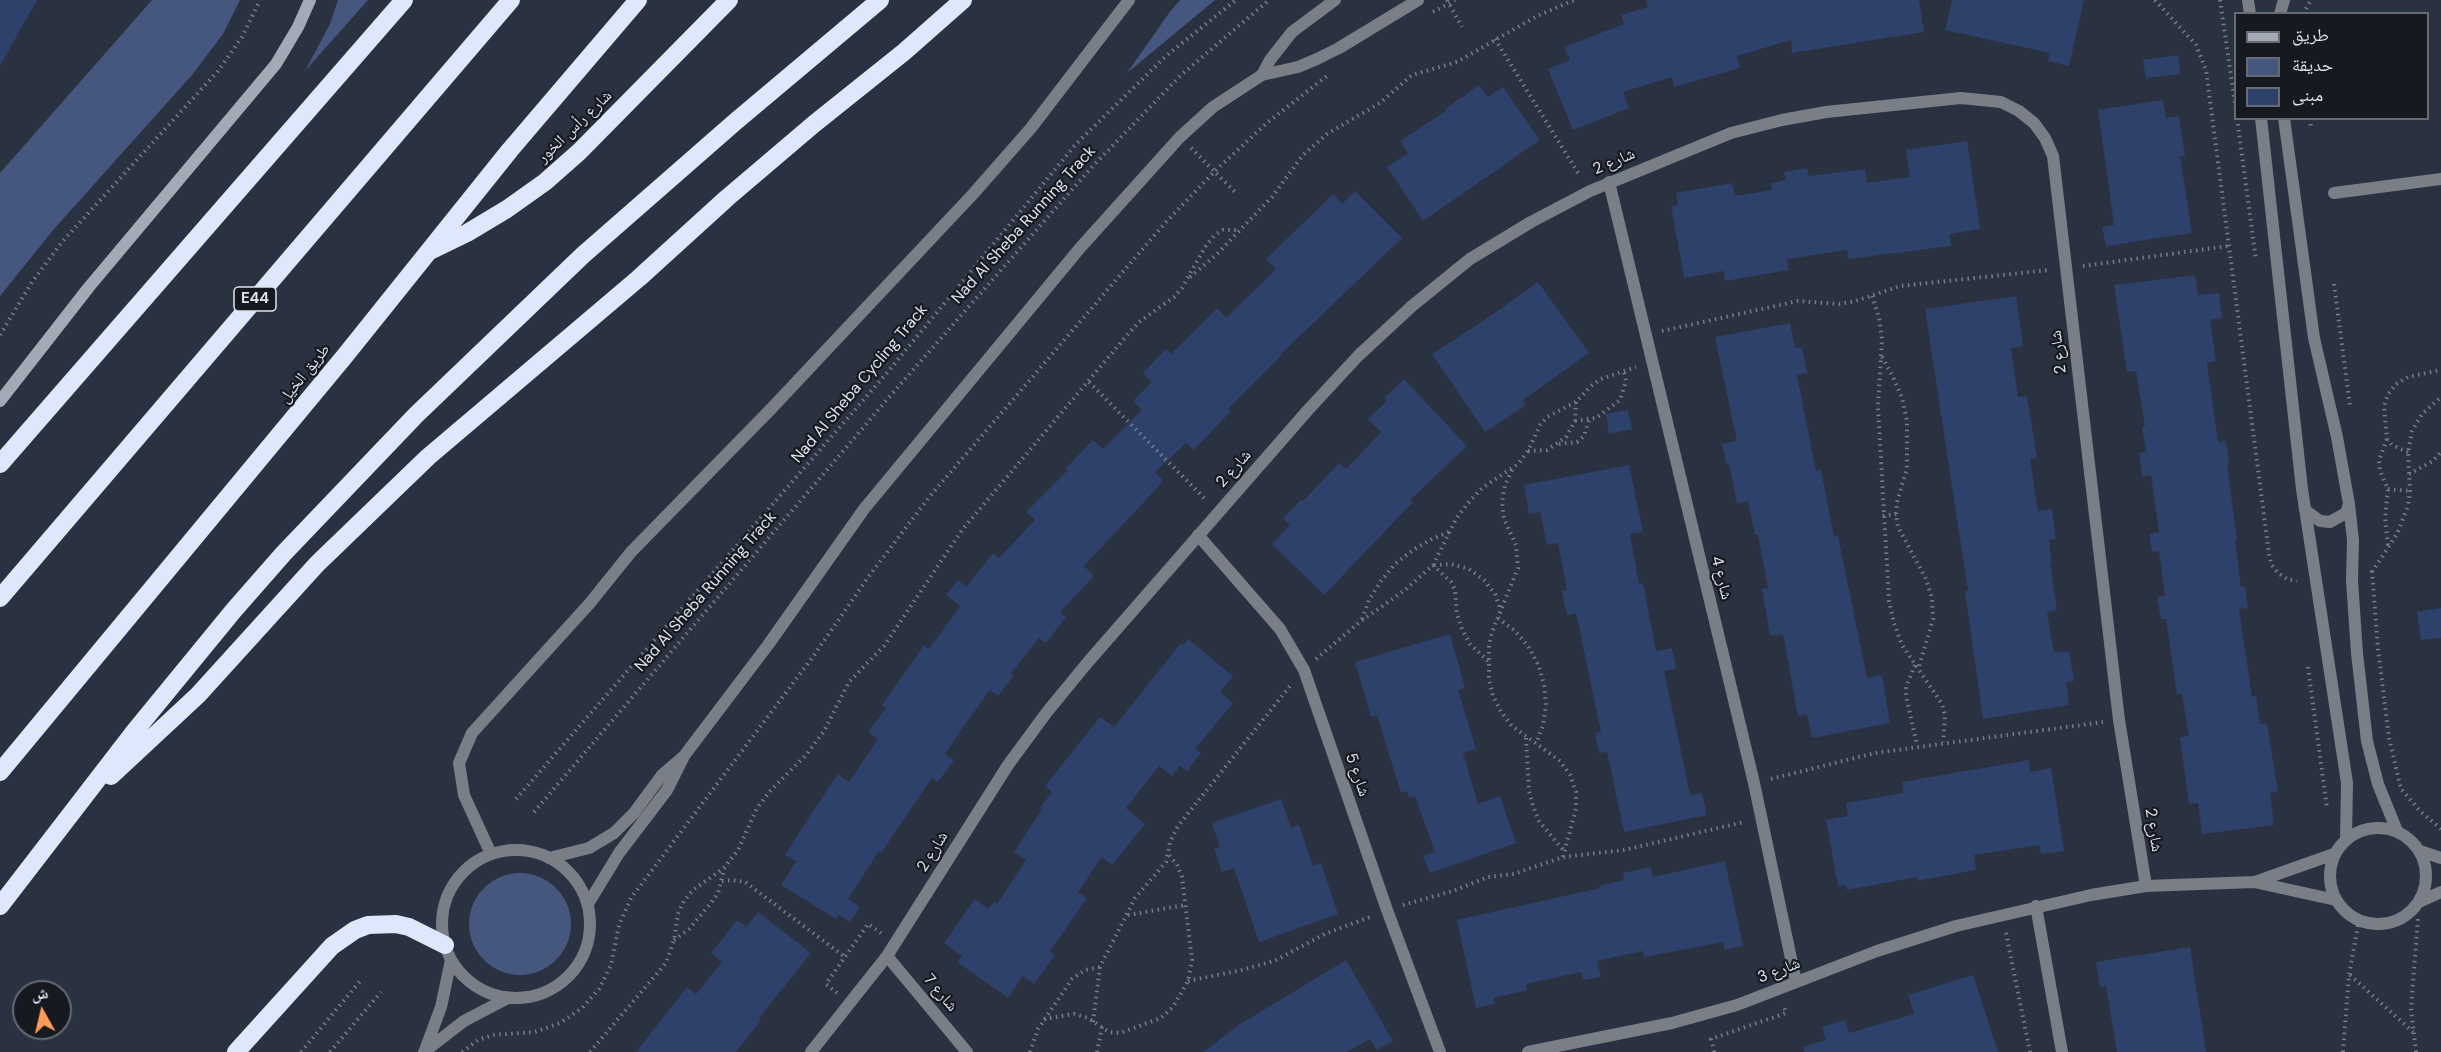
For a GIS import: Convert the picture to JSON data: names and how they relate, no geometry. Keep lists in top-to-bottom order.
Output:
{
  "streets": {
    "highway": ["شارع رأس الخور", "E44", "طريق الخيل"],
    "street": [
      "شارع 2",
      "شارع 4",
      "شارع 5",
      "شارع 3",
      "شارع 7"
    ],
    "path": ["Nad Al Sheba Running Track", "Nad Al Sheba Cycling Track"]
  },
  "crossings": [
    ["شارع رأس الخور", "طريق الخيل"],
    ["شارع 2", "شارع 4"],
    ["شارع 2", "شارع 5"],
    ["شارع 2", "شارع 3"],
    ["شارع 2", "شارع 7"],
    ["شارع 4", "شارع 3"]
  ],
  "legend": ["طريق", "حديقة", "مبنى"],
  "north": "top"
}
